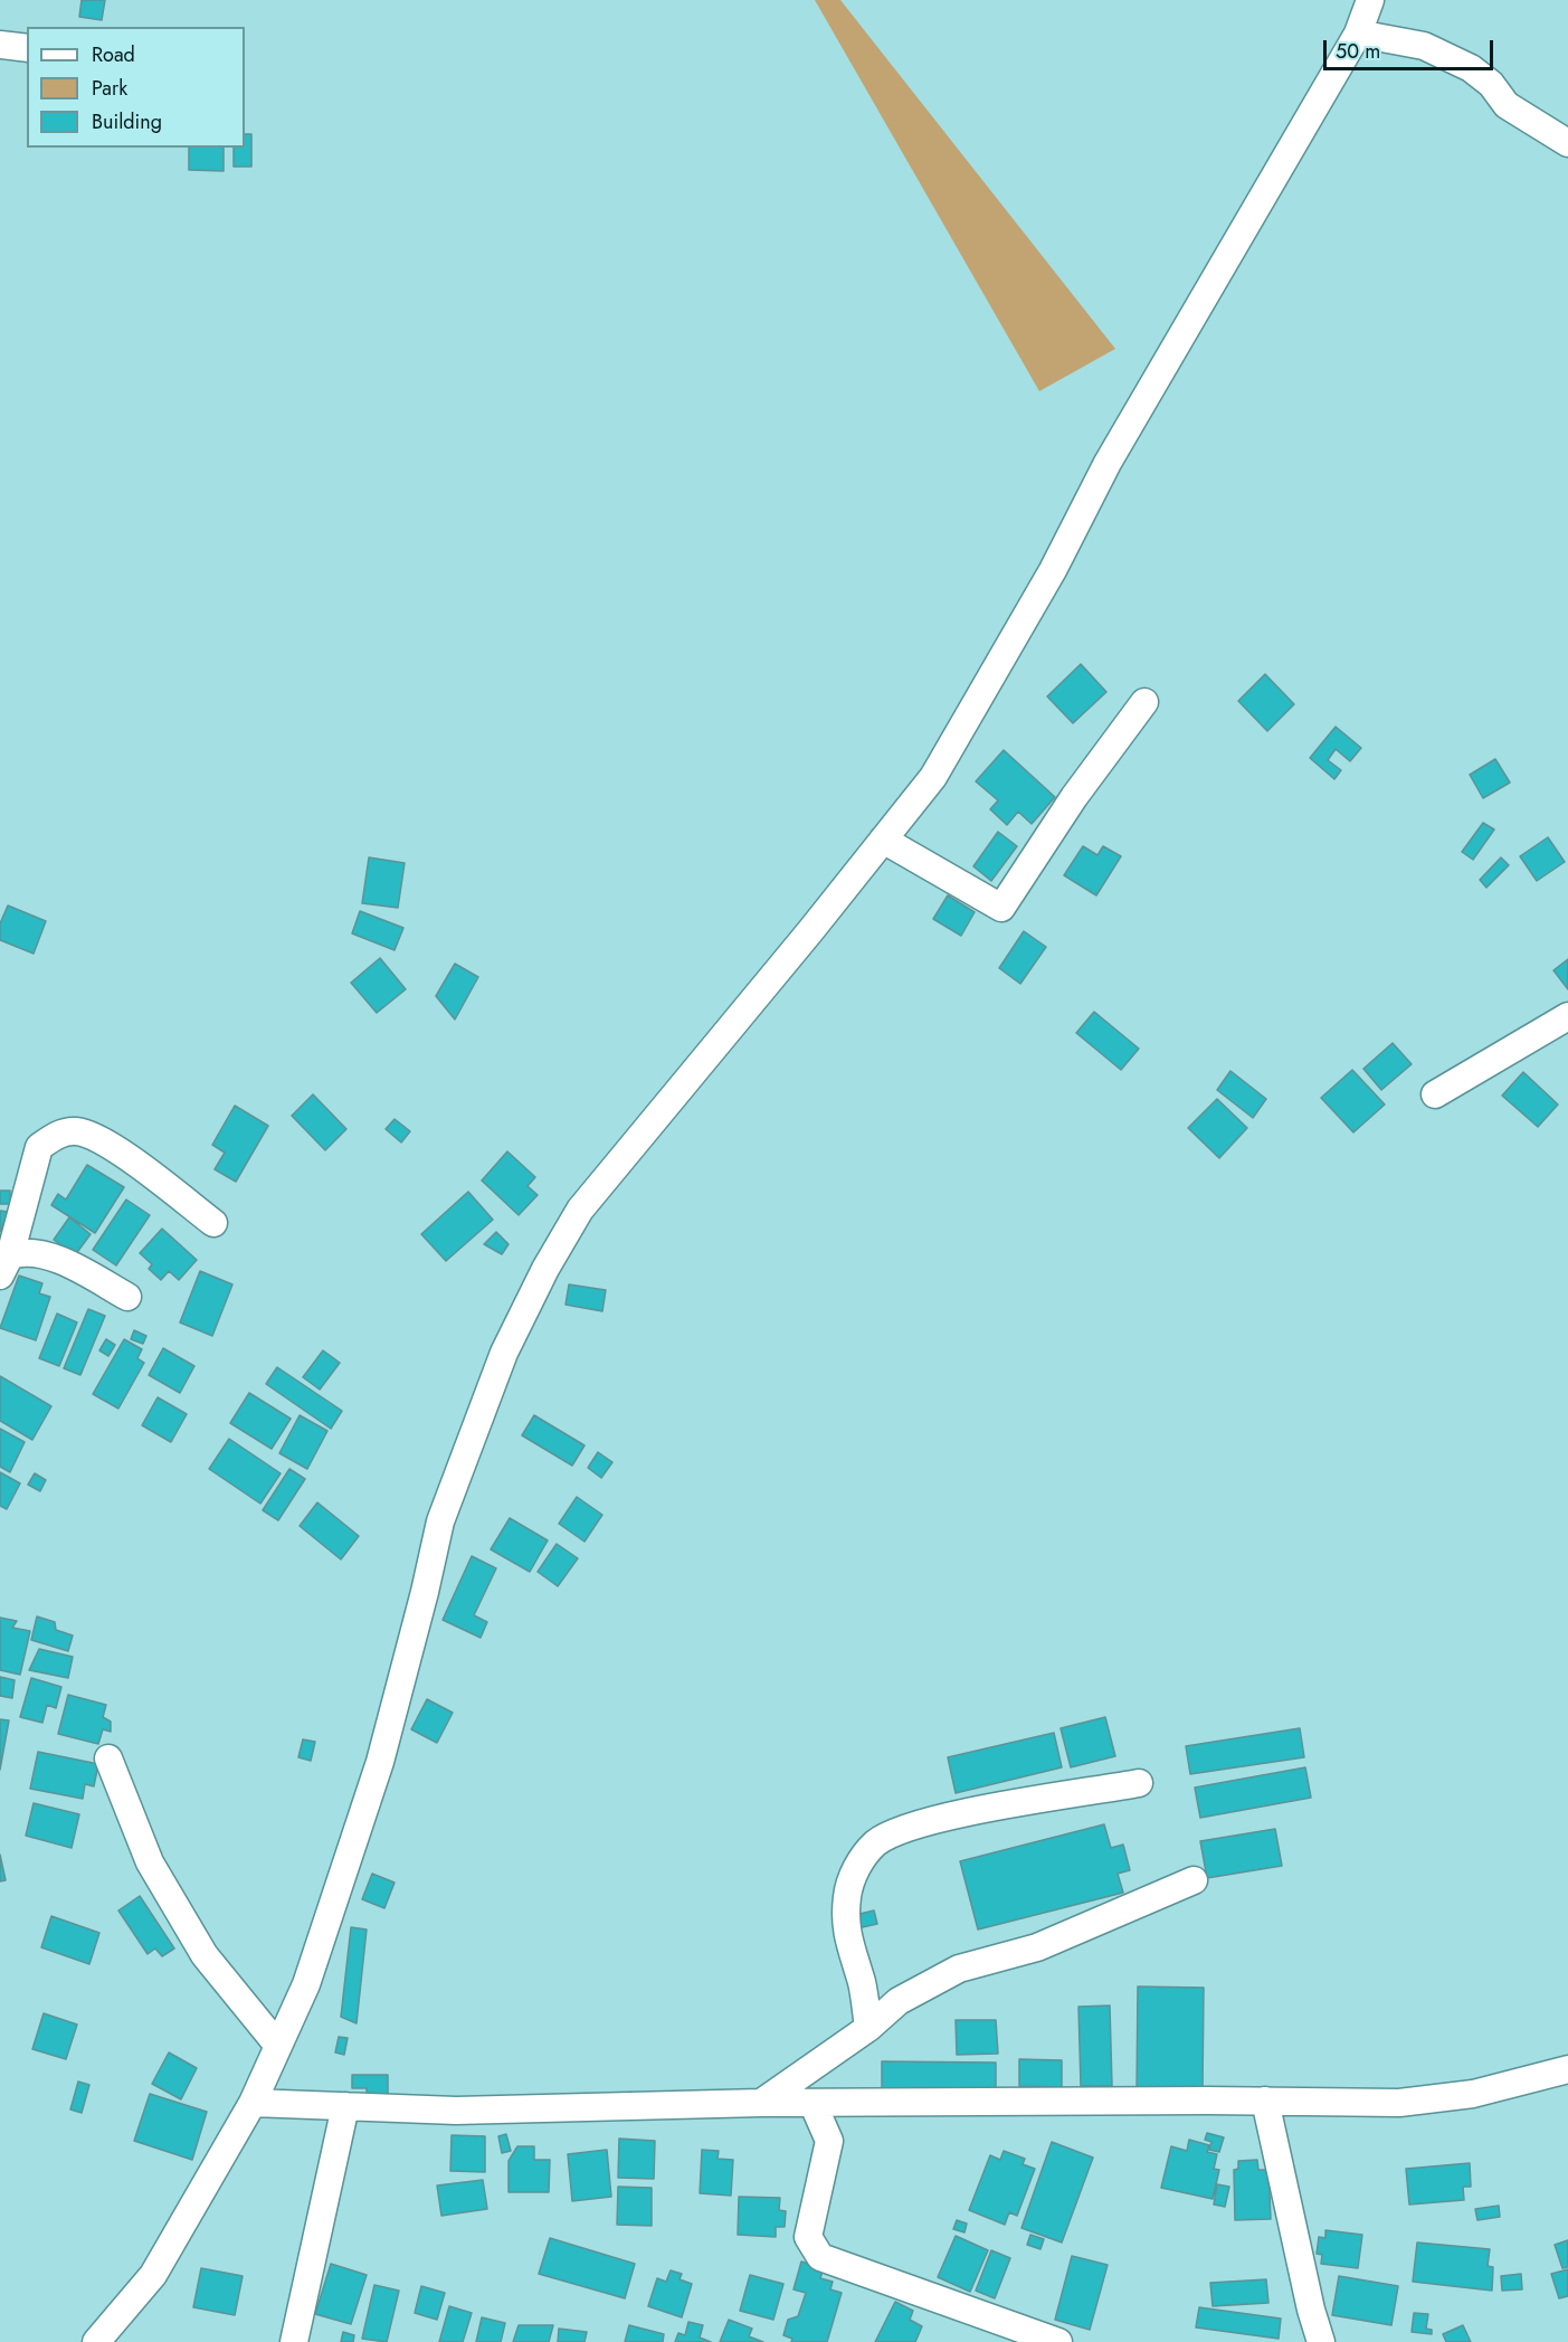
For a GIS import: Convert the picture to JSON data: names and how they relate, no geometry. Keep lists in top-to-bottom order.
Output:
{
  "legend": ["Road", "Park", "Building"],
  "scale_bar": "50 m"
}
